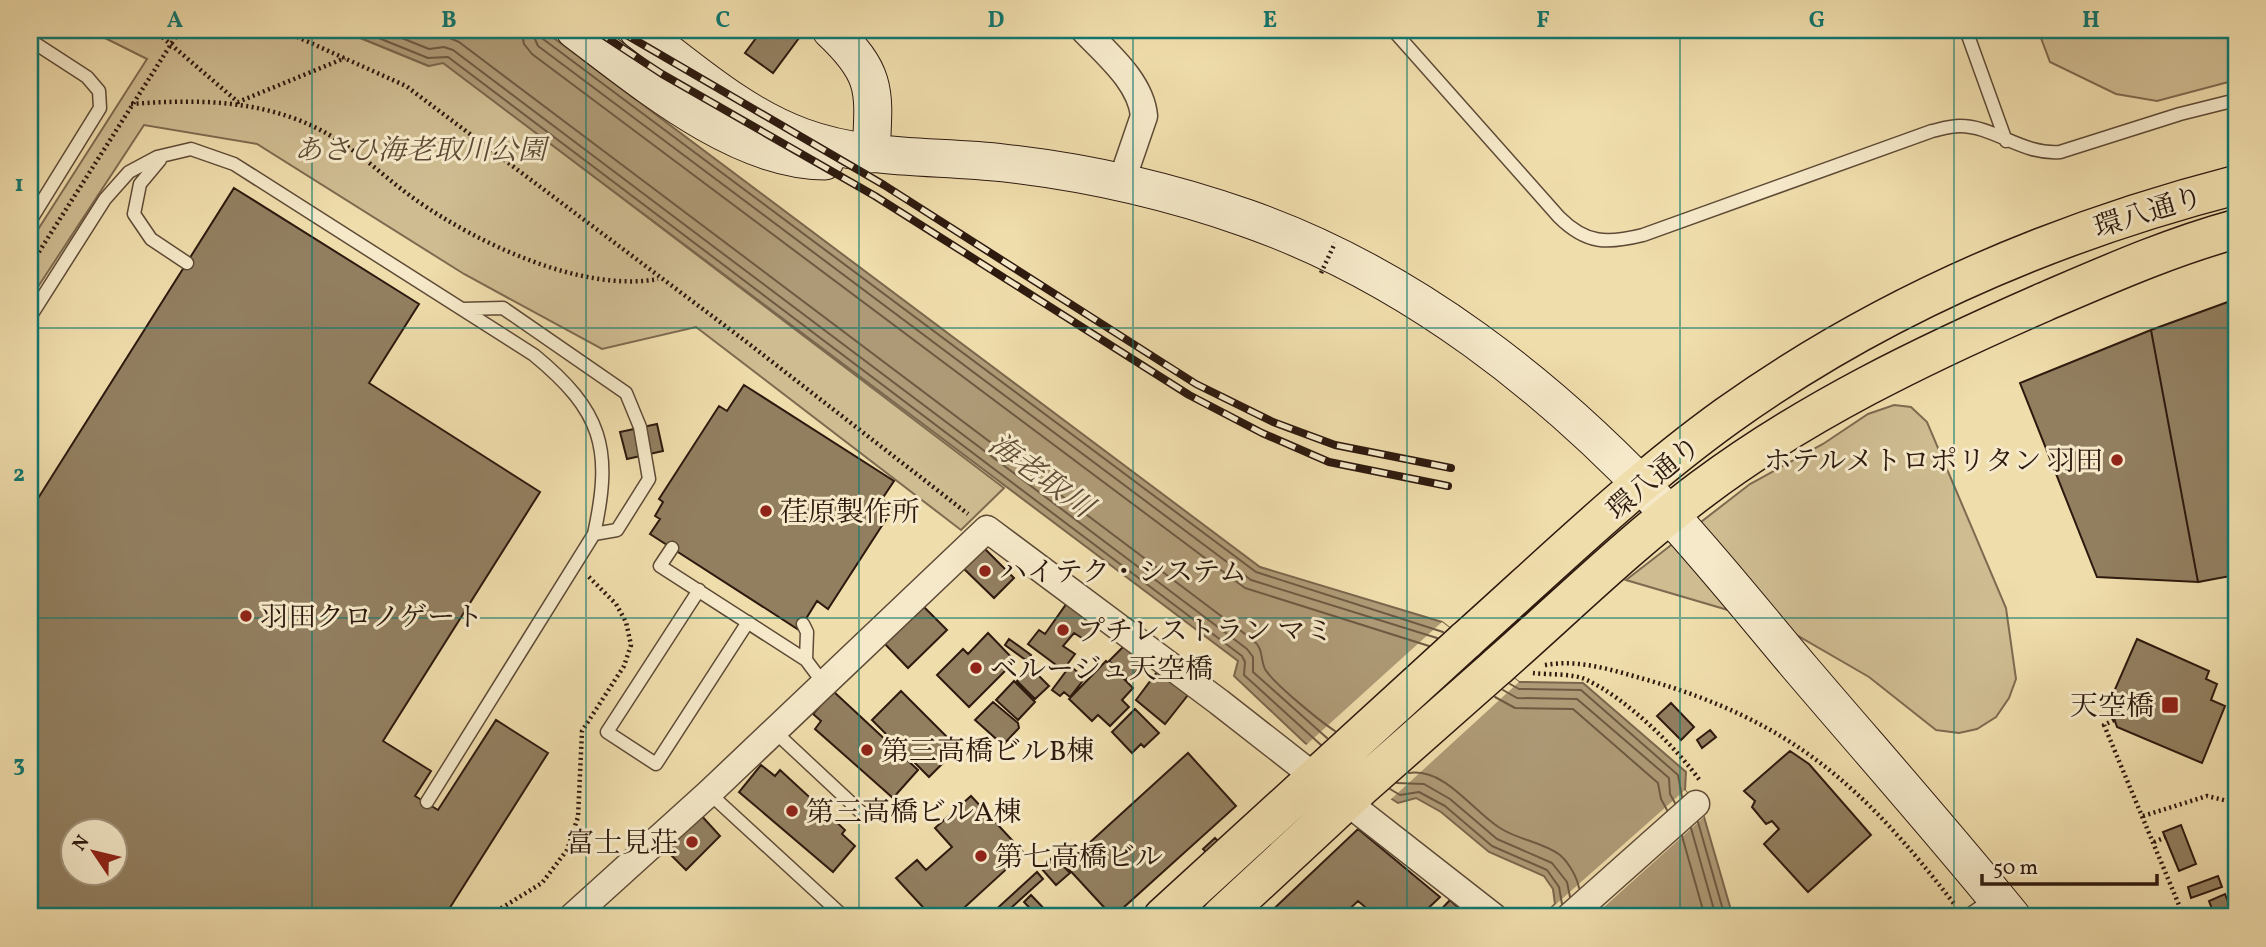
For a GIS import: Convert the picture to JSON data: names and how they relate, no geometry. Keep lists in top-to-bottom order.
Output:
{
  "streets": {
    "main road": ["環八通り"]
  },
  "water": ["海老取川"],
  "parks": ["あさひ海老取川公園"],
  "places": {
    "other": [
      "ホテルメトロポリタン 羽田",
      "荏原製作所",
      "ハイテク・システム",
      "羽田クロノゲート",
      "プチレストラン マミ",
      "ベルージュ天空橋",
      "第三高橋ビルB棟",
      "第三高橋ビルA棟",
      "富士見荘",
      "第七高橋ビル"
    ],
    "transit": ["天空橋"]
  },
  "scale_bar": "50 m",
  "north": "top left",
  "grid": {
    "columns": [
      "A",
      "B",
      "C",
      "D",
      "E",
      "F",
      "G",
      "H"
    ],
    "rows": ["1", "2", "3"]
  }
}
